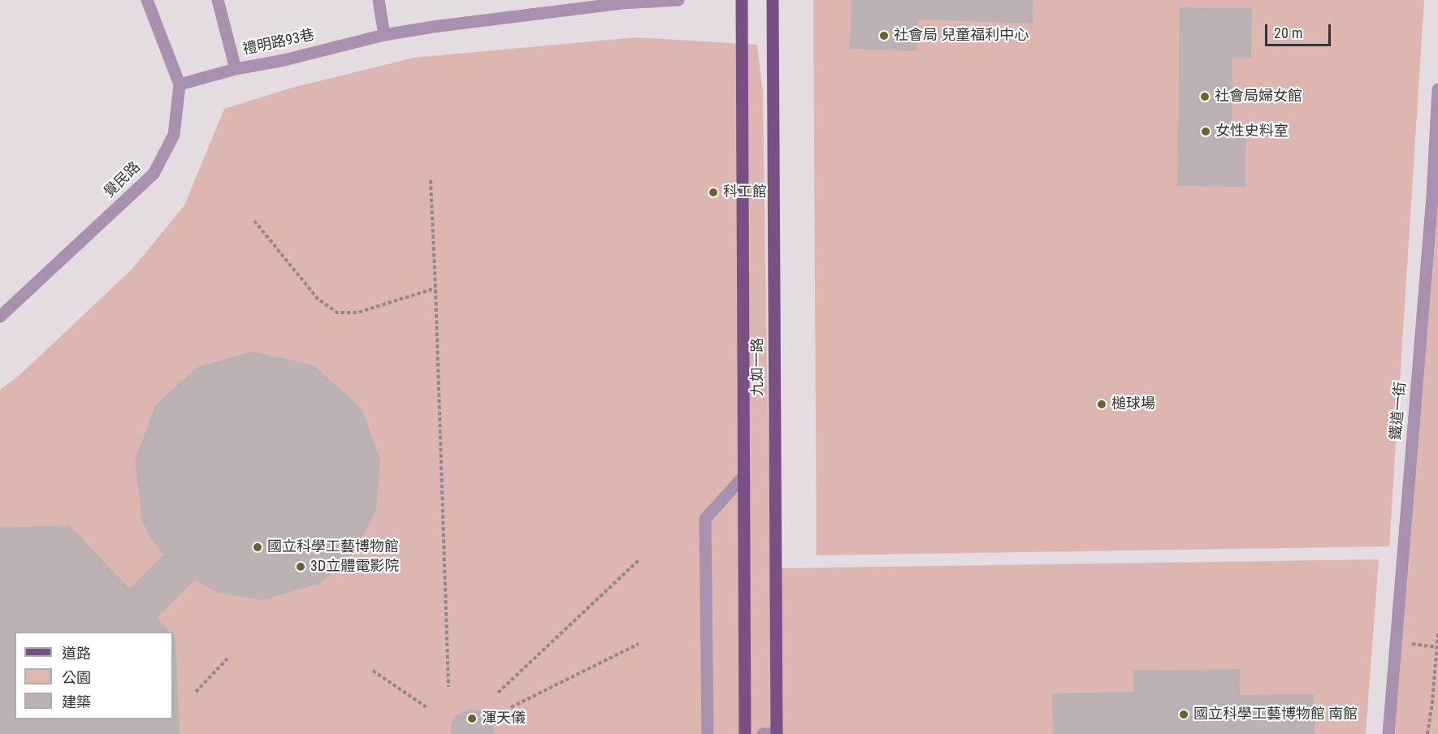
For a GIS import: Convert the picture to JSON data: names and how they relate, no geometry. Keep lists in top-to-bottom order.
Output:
{
  "streets": {
    "main road": ["九如一路"],
    "street": ["禮明路93巷", "覺民路", "鐵道一街"]
  },
  "crossings": [
    ["禮明路93巷", "覺民路"]
  ],
  "places": [
    "社會局 兒童福利中心",
    "社會局婦女館",
    "女性史料室",
    "科工館",
    "槌球場",
    "國立科學工藝博物館",
    "3D立體電影院",
    "國立科學工藝博物館 南館",
    "渾天儀"
  ],
  "legend": ["道路", "公園", "建築"],
  "scale_bar": "20 m"
}
